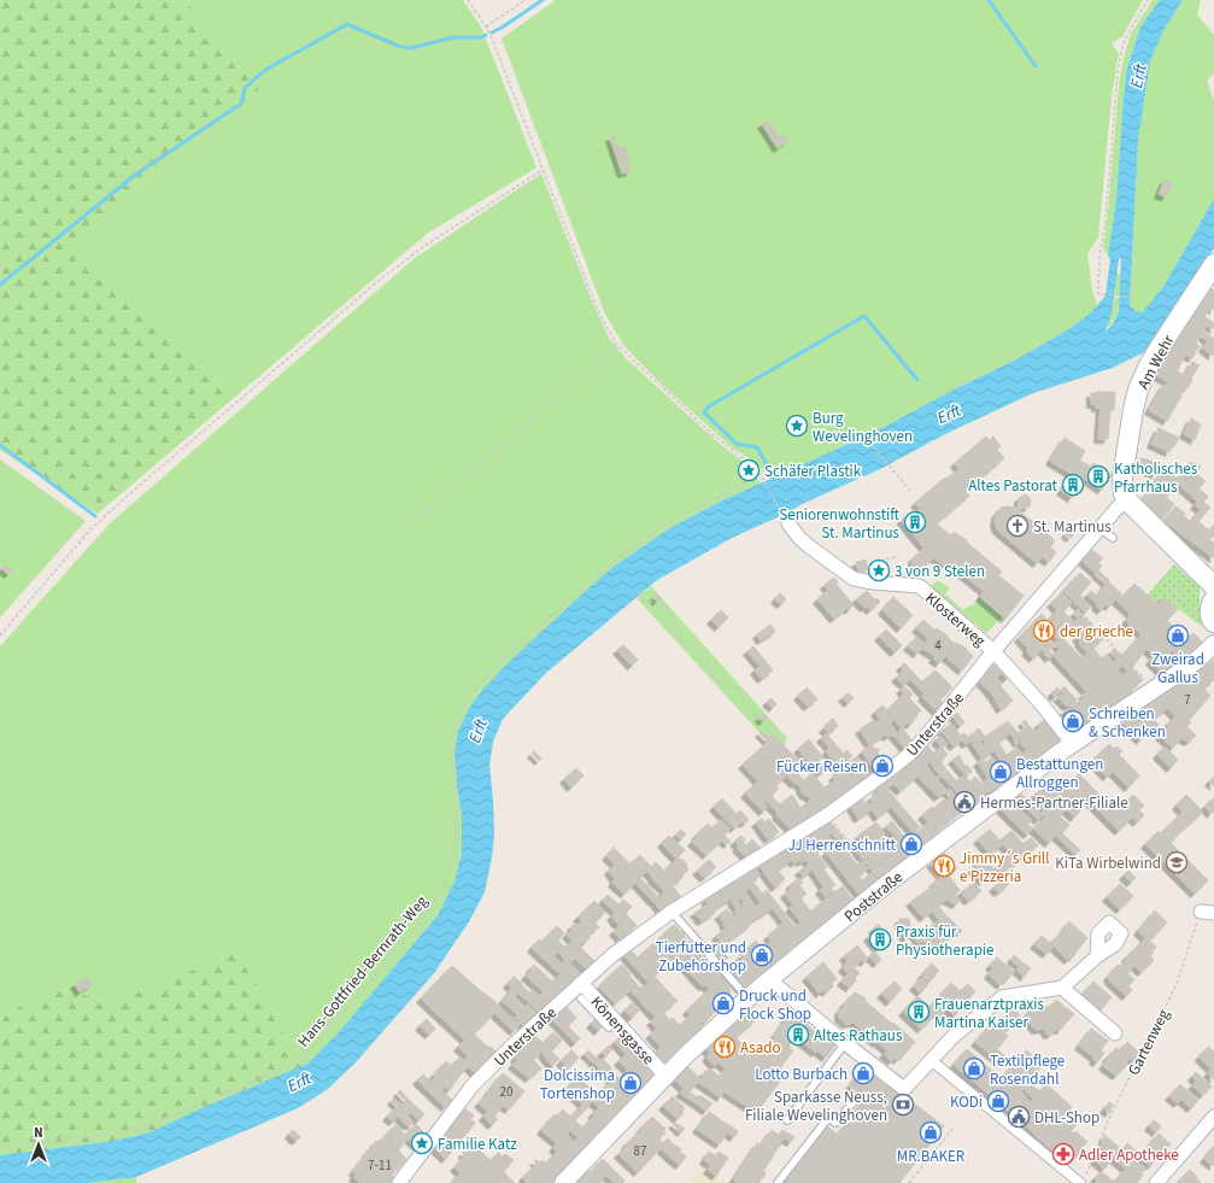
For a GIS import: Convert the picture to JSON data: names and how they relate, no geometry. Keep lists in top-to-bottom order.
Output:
{
  "streets": {
    "main road": ["Am Wehr"],
    "street": [
      "Klosterweg",
      "Unterstraße",
      "Poststraße",
      "Könensgasse"
    ],
    "path": ["Hans-Gottfried-Bernrath-Weg", "Gartenweg"]
  },
  "crossings": [
    ["Am Wehr", "Unterstraße"],
    ["Klosterweg", "Unterstraße"],
    ["Klosterweg", "Poststraße"],
    ["Unterstraße", "Könensgasse"],
    ["Poststraße", "Könensgasse"]
  ],
  "water": ["Erft"],
  "places": {
    "place": [
      "Burg Wevelinghoven",
      "Schäfer Plastik",
      "3 von 9 Stelen",
      "Familie Katz"
    ],
    "building": [
      "Katholisches Pfarrhaus",
      "Altes Pastorat",
      "Seniorenwohnstift St. Martinus",
      "Praxis für Physiotherapie",
      "Frauenarztpraxis Martina Kaiser",
      "Altes Rathaus"
    ],
    "church": ["St. Martinus"],
    "restaurant": ["der grieche", "Jimmy´s Grill e Pizzeria", "Asado"],
    "shop": [
      "Zweirad Gallus",
      "Schreiben & Schenken",
      "Fücker Reisen",
      "Bestattungen Allroggen",
      "JJ Herrenschnitt",
      "Tierfutter und Zubehörshop",
      "Druck und Flock Shop",
      "Textilpflege Rosendahl",
      "Lotto Burbach",
      "Dolcissima Tortenshop",
      "KODi",
      "MR.BAKER"
    ],
    "public building": ["Hermes-Partner-Filiale", "DHL-Shop"],
    "school or university": ["KiTa Wirbelwind"],
    "bank": ["Sparkasse Neuss, Filiale Wevelinghoven"],
    "pharmacy": ["Adler Apotheke"]
  },
  "house_numbers": [
    "4",
    "7",
    "20",
    "87",
    "7-11"
  ],
  "north": "top"
}
